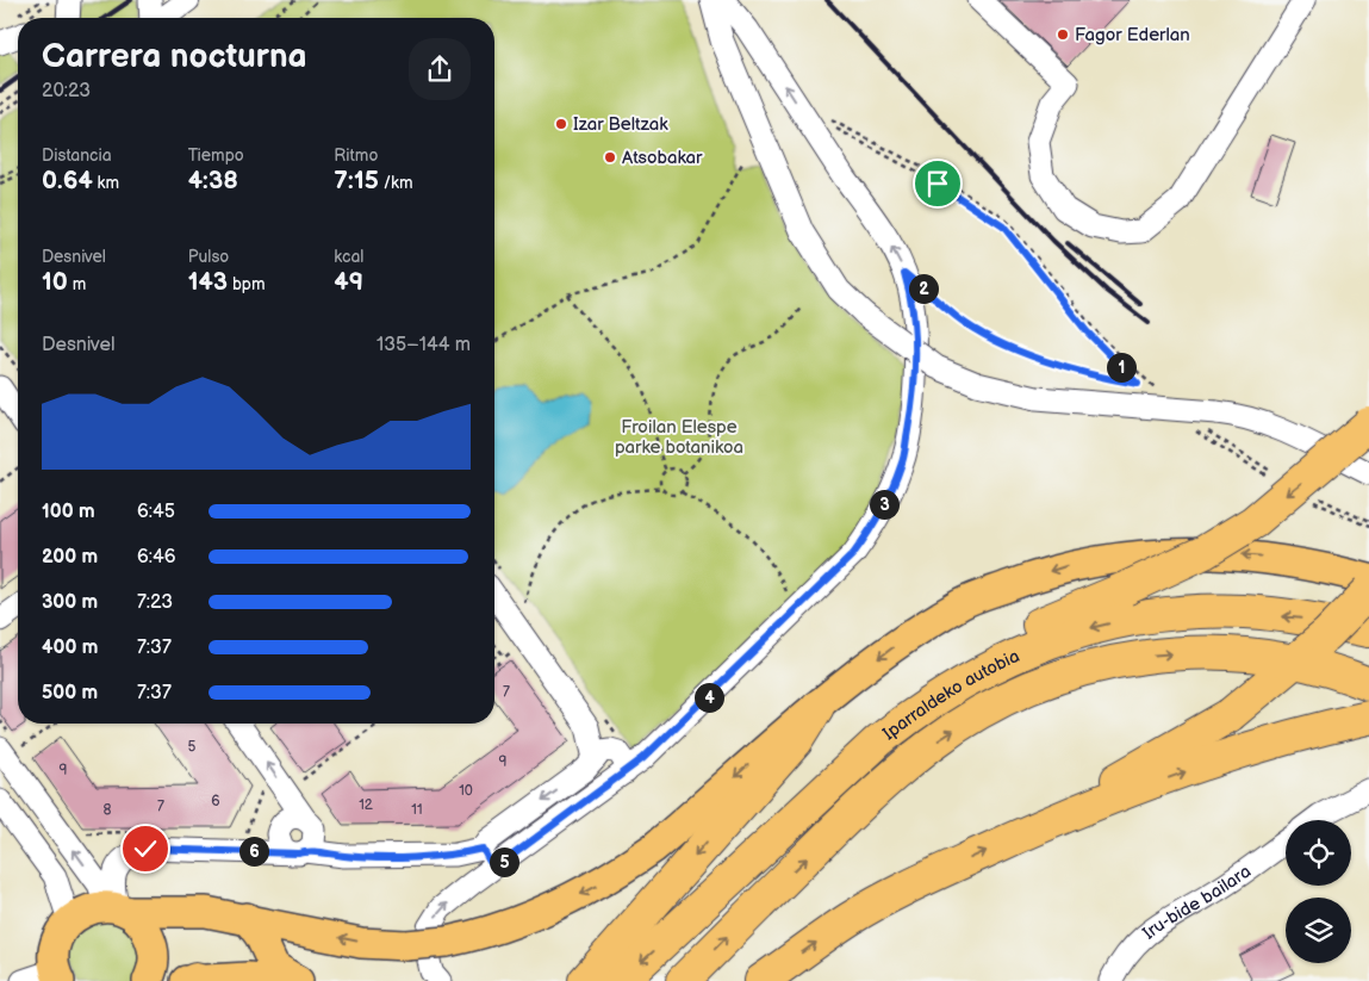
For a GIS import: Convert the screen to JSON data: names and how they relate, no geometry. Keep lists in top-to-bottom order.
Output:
{
  "streets": {
    "highway": ["Iparraldeko autobia"],
    "street": ["Iru-bide bailara"]
  },
  "parks": ["Froilan Elespe parke botanikoa"],
  "places": ["Fagor Ederlan", "Izar Beltzak", "Atsobakar"],
  "house_numbers": [
    "7",
    "5",
    "9",
    "9",
    "10",
    "6",
    "12",
    "7",
    "8",
    "11"
  ],
  "page": {
    "heading": ["Carrera nocturna", "20:23"],
    "stats": [
      ["Distancia", "0.64 km"],
      ["Tiempo", "4:38"],
      ["Ritmo", "7:15 /km"],
      ["Desnivel", "10 m"],
      ["Pulso", "143 bpm"],
      ["kcal", "49"]
    ],
    "pins": [
      "2",
      "1",
      "3",
      "4",
      "6",
      "5"
    ],
    "chart": ["Desnivel", "135–144 m"],
    "list": [
      {
        "name": "100 m",
        "note": "6:45"
      },
      {
        "name": "200 m",
        "note": "6:46"
      },
      {
        "name": "300 m",
        "note": "7:23"
      },
      {
        "name": "400 m",
        "note": "7:37"
      },
      {
        "name": "500 m",
        "note": "7:37"
      }
    ]
  }
}
